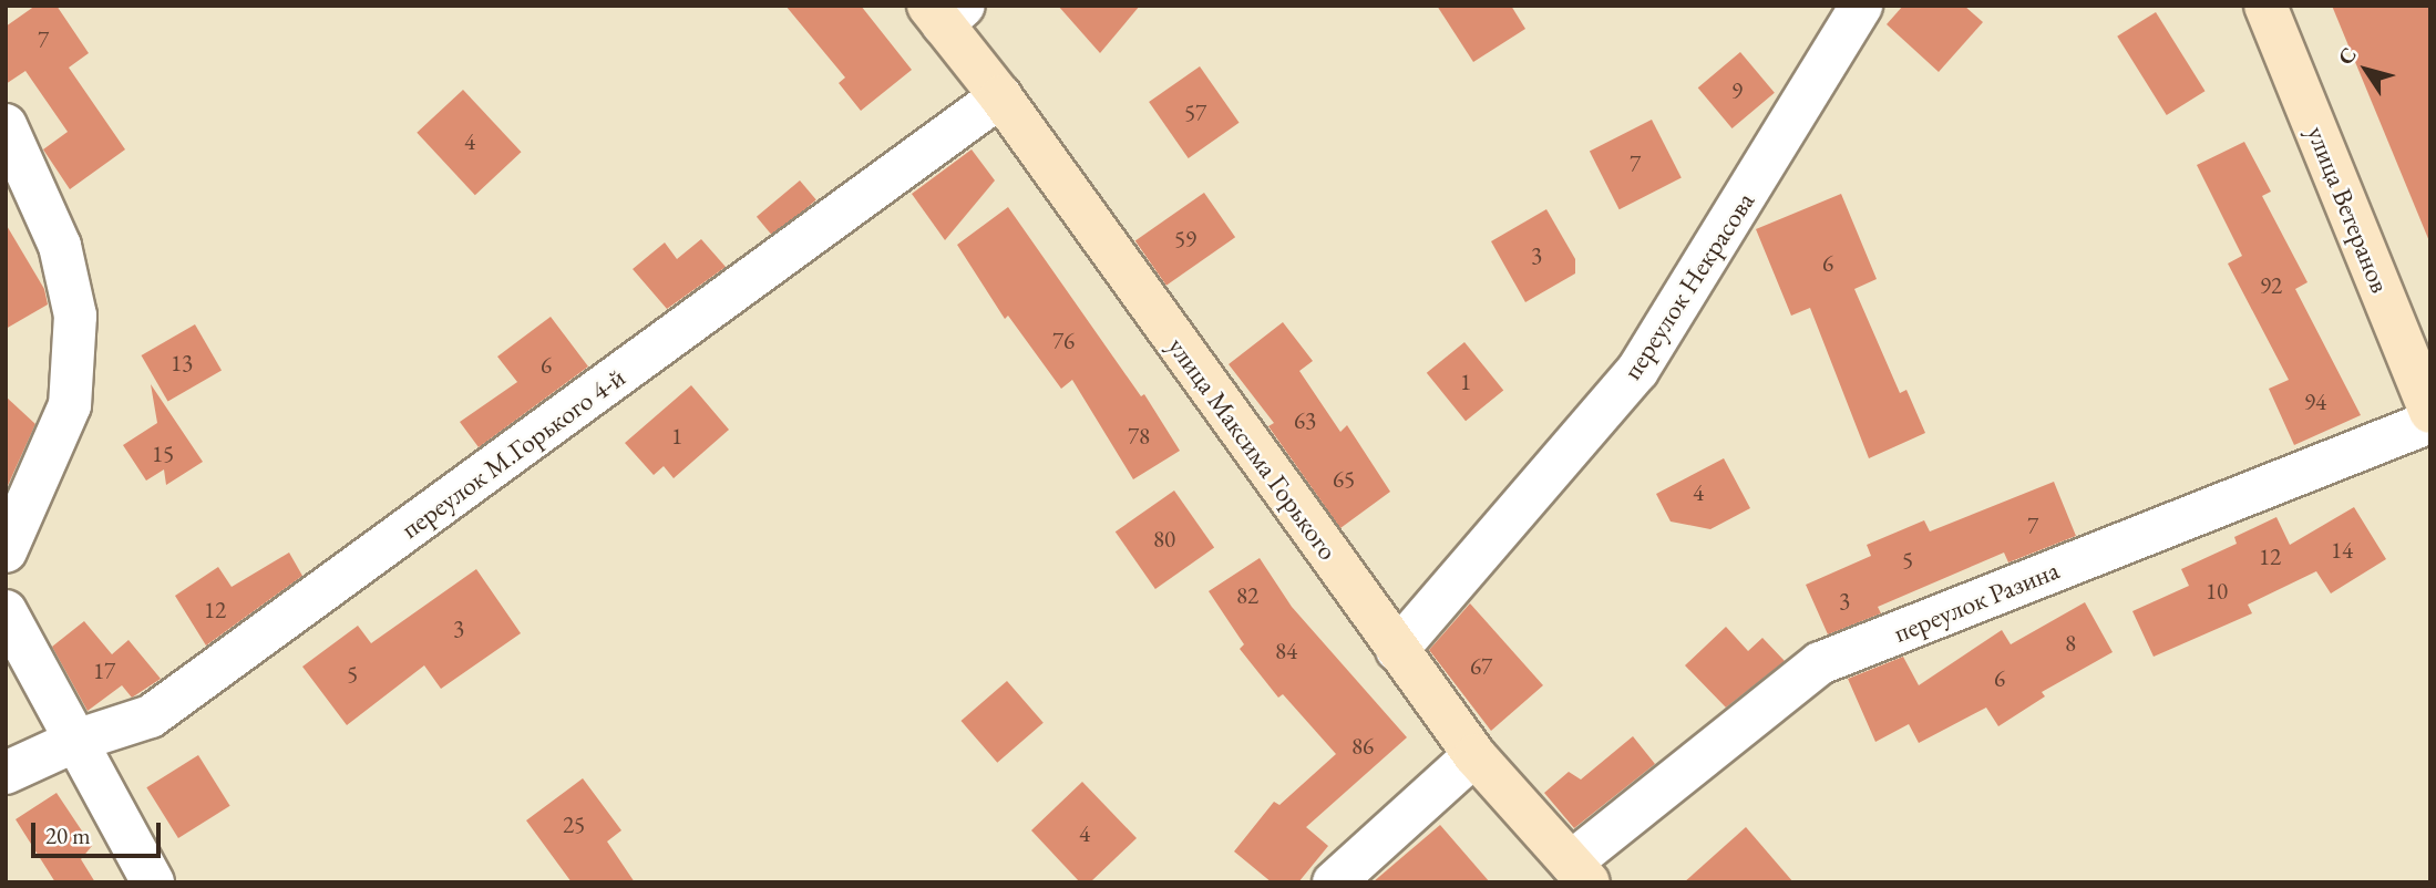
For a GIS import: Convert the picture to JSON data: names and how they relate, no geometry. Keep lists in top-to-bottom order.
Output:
{
  "streets": {
    "street": [
      "улица Ветеранов",
      "переулок Некрасова",
      "улица Максима Горького",
      "переулок М.Горького 4-й",
      "переулок Разина"
    ]
  },
  "crossings": [
    ["переулок Некрасова", "улица Максима Горького"],
    ["улица Максима Горького", "переулок М.Горького 4-й"],
    ["улица Максима Горького", "переулок Разина"]
  ],
  "house_numbers": [
    "7",
    "9",
    "57",
    "4",
    "7",
    "59",
    "3",
    "6",
    "92",
    "76",
    "13",
    "6",
    "1",
    "94",
    "63",
    "1",
    "78",
    "15",
    "65",
    "4",
    "7",
    "80",
    "14",
    "12",
    "5",
    "10",
    "82",
    "3",
    "12",
    "3",
    "8",
    "84",
    "67",
    "17",
    "5",
    "6",
    "86",
    "25",
    "4"
  ],
  "scale_bar": "20 m",
  "north": "top left"
}
